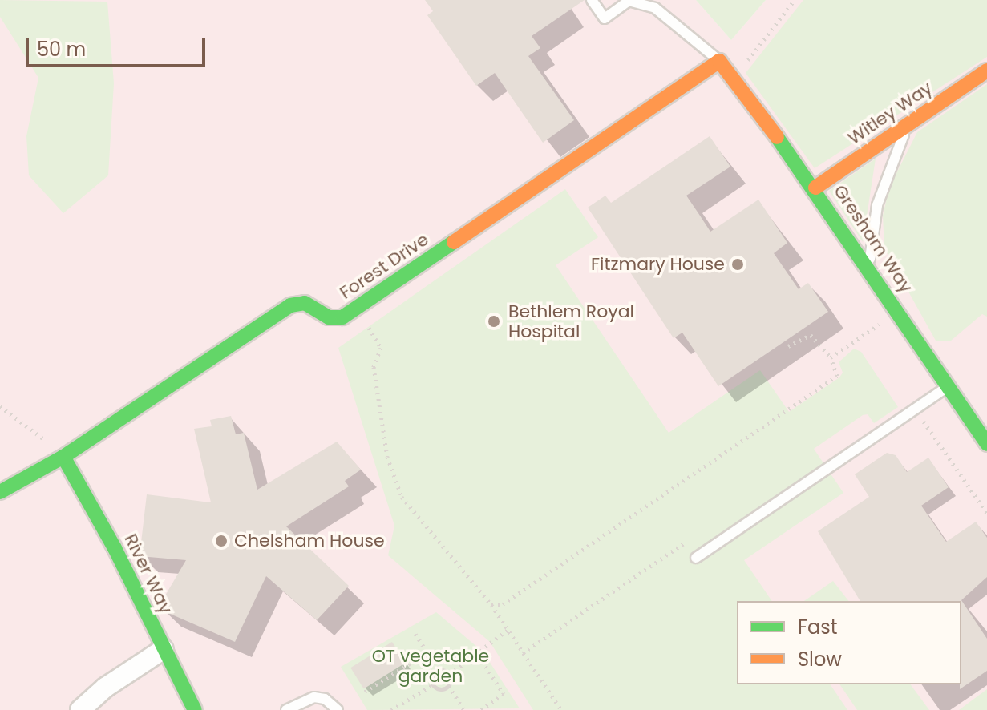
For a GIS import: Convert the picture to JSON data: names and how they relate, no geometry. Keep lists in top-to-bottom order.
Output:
{
  "streets": {
    "street": [
      "Witley Way",
      "Gresham Way",
      "Forest Drive",
      "River Way"
    ]
  },
  "crossings": [
    ["Witley Way", "Gresham Way"],
    ["Gresham Way", "Forest Drive"],
    ["Forest Drive", "River Way"]
  ],
  "parks": ["OT vegetable garden"],
  "places": ["Fitzmary House", "Bethlem Royal Hospital", "Chelsham House"],
  "legend": ["Fast", "Slow"],
  "scale_bar": "50 m"
}
